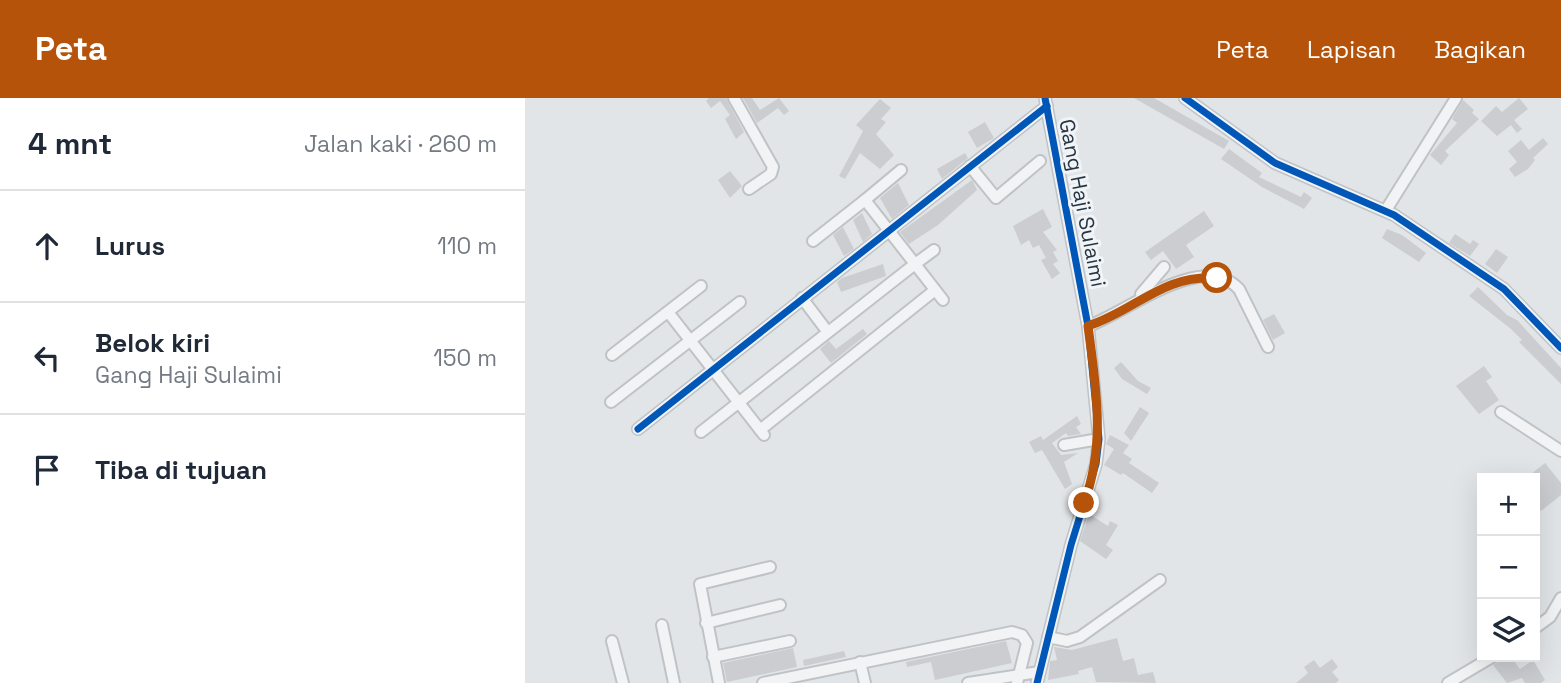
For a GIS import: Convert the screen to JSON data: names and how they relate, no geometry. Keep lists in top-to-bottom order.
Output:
{
  "streets": {
    "street": ["Gang Haji Sulaimi"]
  },
  "page": {
    "header": "Peta",
    "nav": ["Peta", "Lapisan", "Bagikan"],
    "heading": ["4 mnt", "Jalan kaki · 260 m"],
    "list": [
      ["Lurus", "110 m"],
      ["Belok kiri", "Gang Haji Sulaimi", "150 m"],
      "Tiba di tujuan"
    ],
    "map_buttons": ["+", "−"]
  }
}
